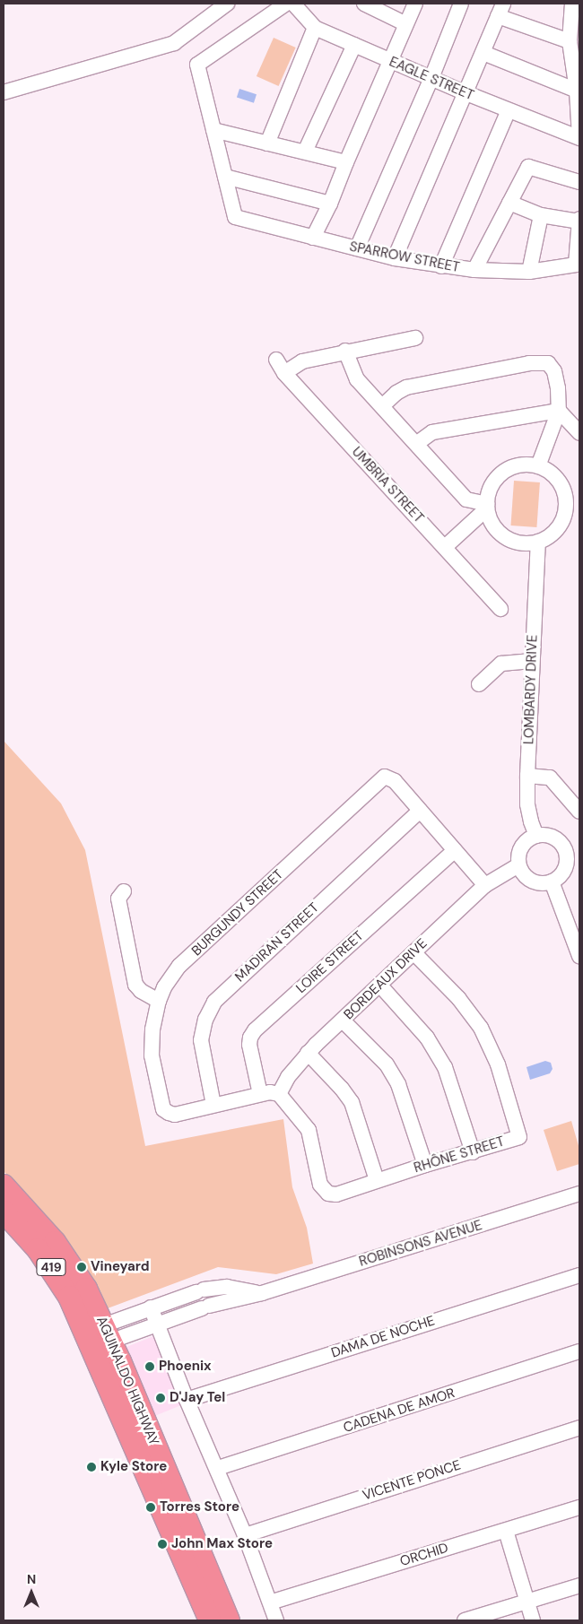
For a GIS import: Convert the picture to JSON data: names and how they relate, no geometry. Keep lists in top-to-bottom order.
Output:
{
  "streets": {
    "highway": ["419", "AGUINALDO HIGHWAY"],
    "street": [
      "EAGLE STREET",
      "SPARROW STREET",
      "UMBRIA STREET",
      "LOMBARDY DRIVE",
      "BURGUNDY STREET",
      "MADIRAN STREET",
      "LOIRE STREET",
      "BORDEAUX DRIVE",
      "RHÔNE STREET",
      "ROBINSONS AVENUE",
      "DAMA DE NOCHE",
      "CADENA DE AMOR",
      "VICENTE PONCE",
      "ORCHID"
    ]
  },
  "crossings": [
    ["LOMBARDY DRIVE", "BORDEAUX DRIVE"],
    ["BURGUNDY STREET", "MADIRAN STREET"],
    ["BURGUNDY STREET", "LOIRE STREET"],
    ["BURGUNDY STREET", "BORDEAUX DRIVE"],
    ["BURGUNDY STREET", "RHÔNE STREET"],
    ["BORDEAUX DRIVE", "RHÔNE STREET"],
    ["ROBINSONS AVENUE", "AGUINALDO HIGHWAY"]
  ],
  "places": [
    "Vineyard",
    "Phoenix",
    "D'Jay Tel",
    "Kyle Store",
    "Torres Store",
    "John Max Store"
  ],
  "north": "top"
}
